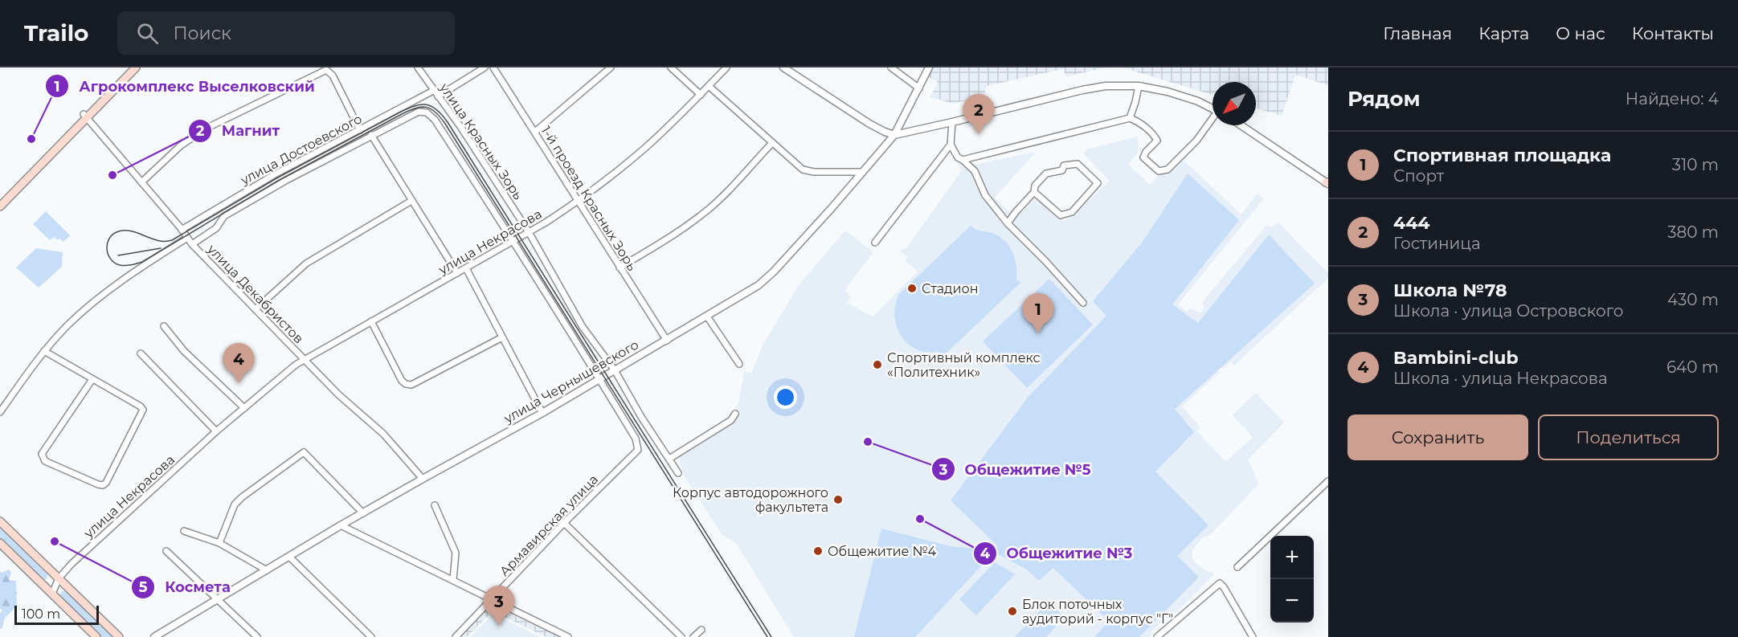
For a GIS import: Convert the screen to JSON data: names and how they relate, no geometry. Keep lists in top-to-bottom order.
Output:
{
  "streets": {
    "street": [
      "улица Красных Зорь",
      "улица Достоевского",
      "1-й проезд Красных Зорь",
      "улица Некрасова",
      "улица Декабристов",
      "улица Чернышевского",
      "Армавирская улица"
    ]
  },
  "crossings": [
    ["улица Красных Зорь", "улица Достоевского"],
    ["улица Красных Зорь", "улица Некрасова"],
    ["улица Красных Зорь", "улица Чернышевского"],
    ["улица Достоевского", "улица Декабристов"],
    ["1-й проезд Красных Зорь", "улица Некрасова"],
    ["1-й проезд Красных Зорь", "улица Чернышевского"],
    ["улица Некрасова", "улица Декабристов"],
    ["улица Декабристов", "улица Чернышевского"],
    ["улица Чернышевского", "Армавирская улица"]
  ],
  "places": [
    "Агрокомплекс Выселковский",
    "Магнит",
    "Стадион",
    "Спортивный комплекс «Политехник»",
    "Общежитие №5",
    "Корпус автодорожного факультета",
    "Общежитие №3",
    "Космета",
    "Общежитие №4",
    "Блок поточных аудиторий - корпус \"Г\""
  ],
  "scale_bar": "100 m",
  "north": "bottom left",
  "page": {
    "header": "Trailo",
    "search": "Поиск",
    "nav": [
      "Главная",
      "Карта",
      "О нас",
      "Контакты"
    ],
    "heading": ["Рядом", "Найдено: 4"],
    "pins": [
      "2",
      "1",
      "4",
      "3"
    ],
    "list": [
      {
        "mark": "1",
        "name": "Спортивная площадка",
        "note": "Спорт",
        "value": "310 m"
      },
      {
        "mark": "2",
        "name": "444",
        "note": "Гостиница",
        "value": "380 m"
      },
      {
        "mark": "3",
        "name": "Школа №78",
        "note": "Школа · улица Островского",
        "value": "430 m"
      },
      {
        "mark": "4",
        "name": "Bambini-club",
        "note": "Школа · улица Некрасова",
        "value": "640 m"
      }
    ],
    "buttons": ["Сохранить", "Поделиться"],
    "map_buttons": ["+", "−"],
    "scale": "100 m"
  }
}
